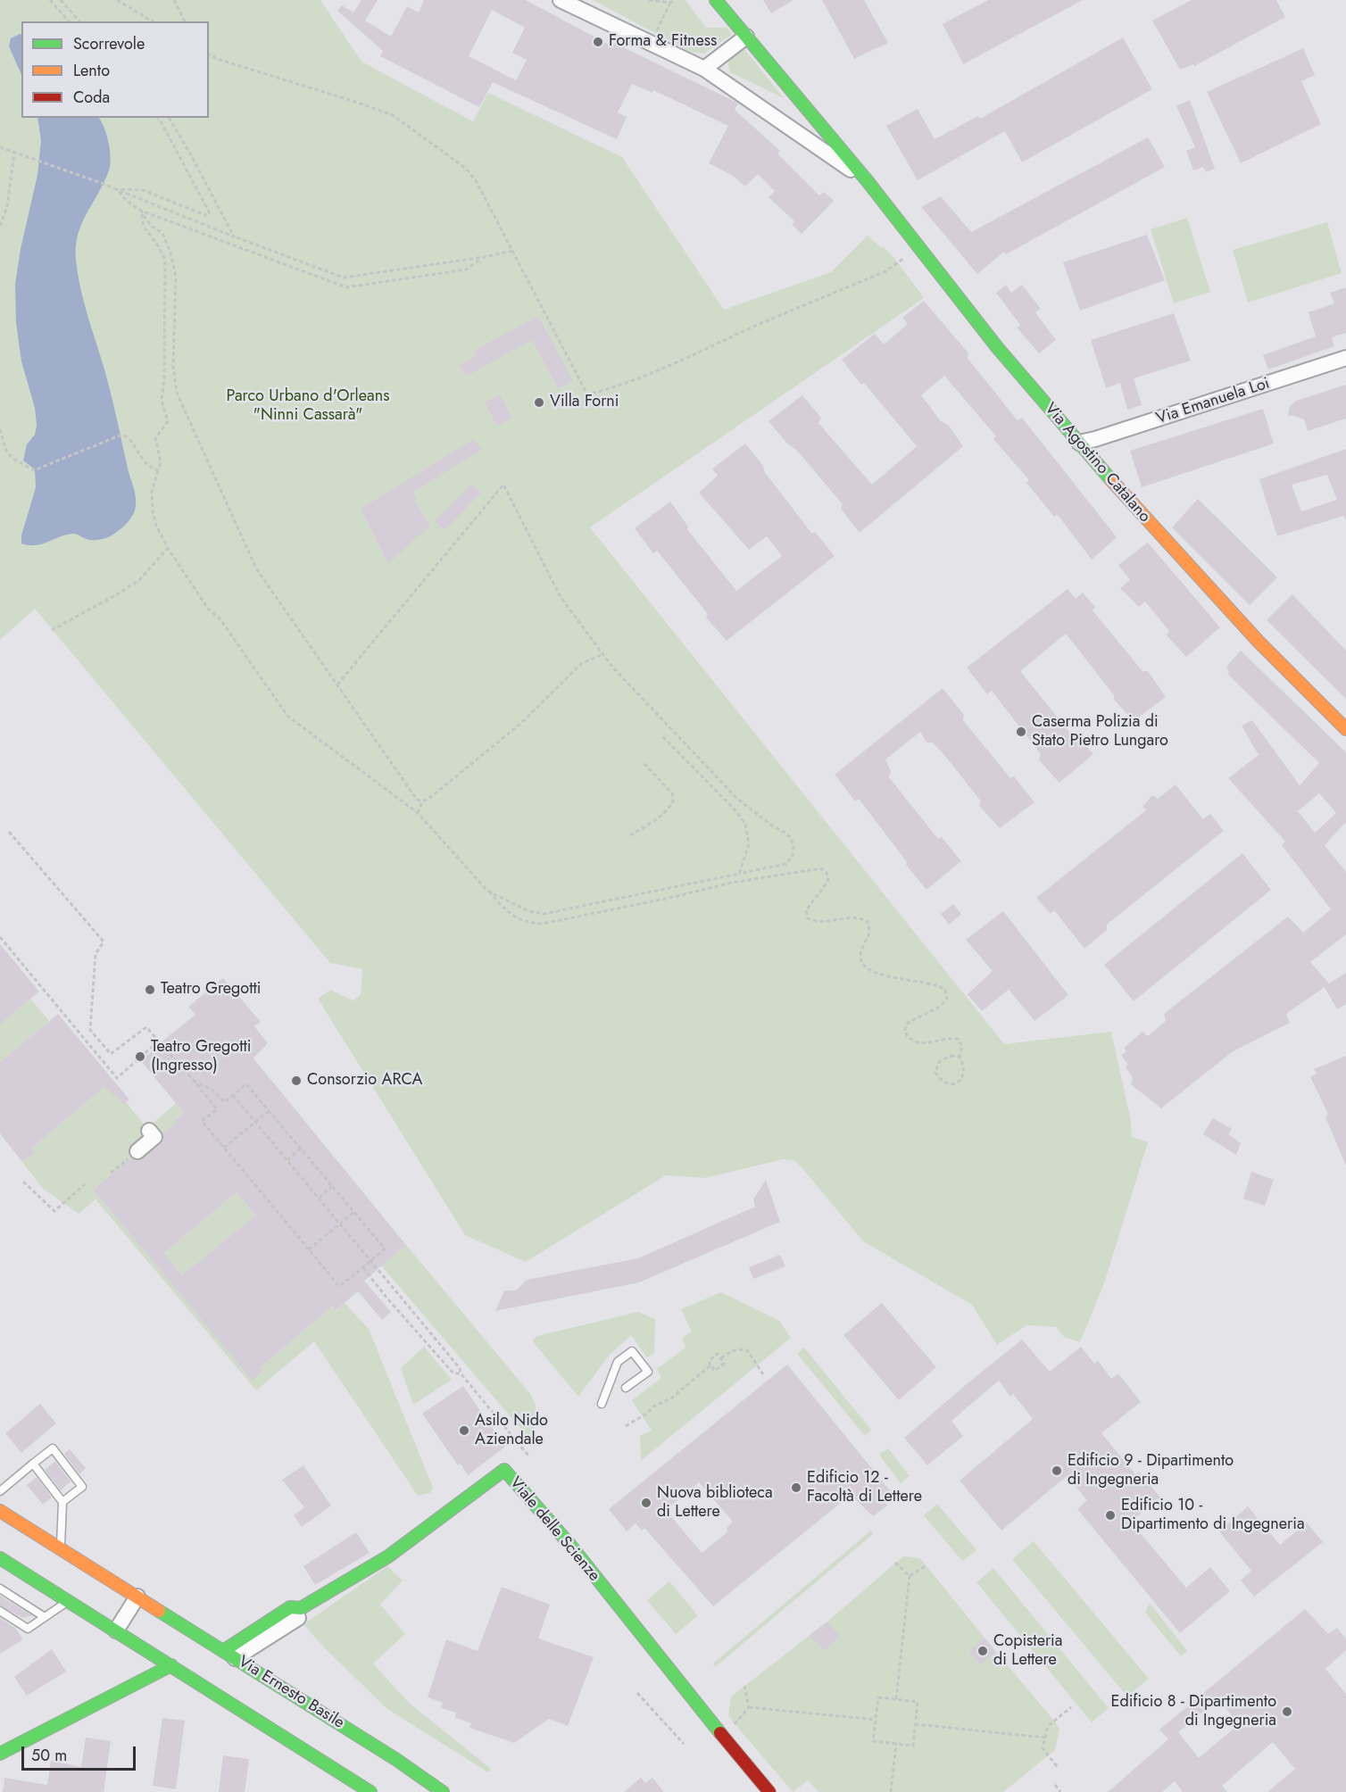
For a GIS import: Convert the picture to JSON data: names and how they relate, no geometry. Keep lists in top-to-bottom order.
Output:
{
  "streets": {
    "street": [
      "Via Emanuela Loi",
      "Via Agostino Catalano",
      "Viale delle Scienze",
      "Via Ernesto Basile"
    ]
  },
  "crossings": [
    ["Via Emanuela Loi", "Via Agostino Catalano"],
    ["Viale delle Scienze", "Via Ernesto Basile"]
  ],
  "parks": ["Parco Urbano d'Orleans \"Ninni Cassarà\""],
  "places": [
    "Forma & Fitness",
    "Villa Forni",
    "Caserma Polizia di Stato Pietro Lungaro",
    "Teatro Gregotti",
    "Teatro Gregotti (Ingresso)",
    "Consorzio ARCA",
    "Asilo Nido Aziendale",
    "Edificio 9 - Dipartimento di Ingegneria",
    "Edificio 12 - Facoltà di Lettere",
    "Nuova biblioteca di Lettere",
    "Edificio 10 - Dipartimento di Ingegneria",
    "Copisteria di Lettere",
    "Edificio 8 - Dipartimento di Ingegneria"
  ],
  "legend": ["Scorrevole", "Lento", "Coda"],
  "scale_bar": "50 m"
}
